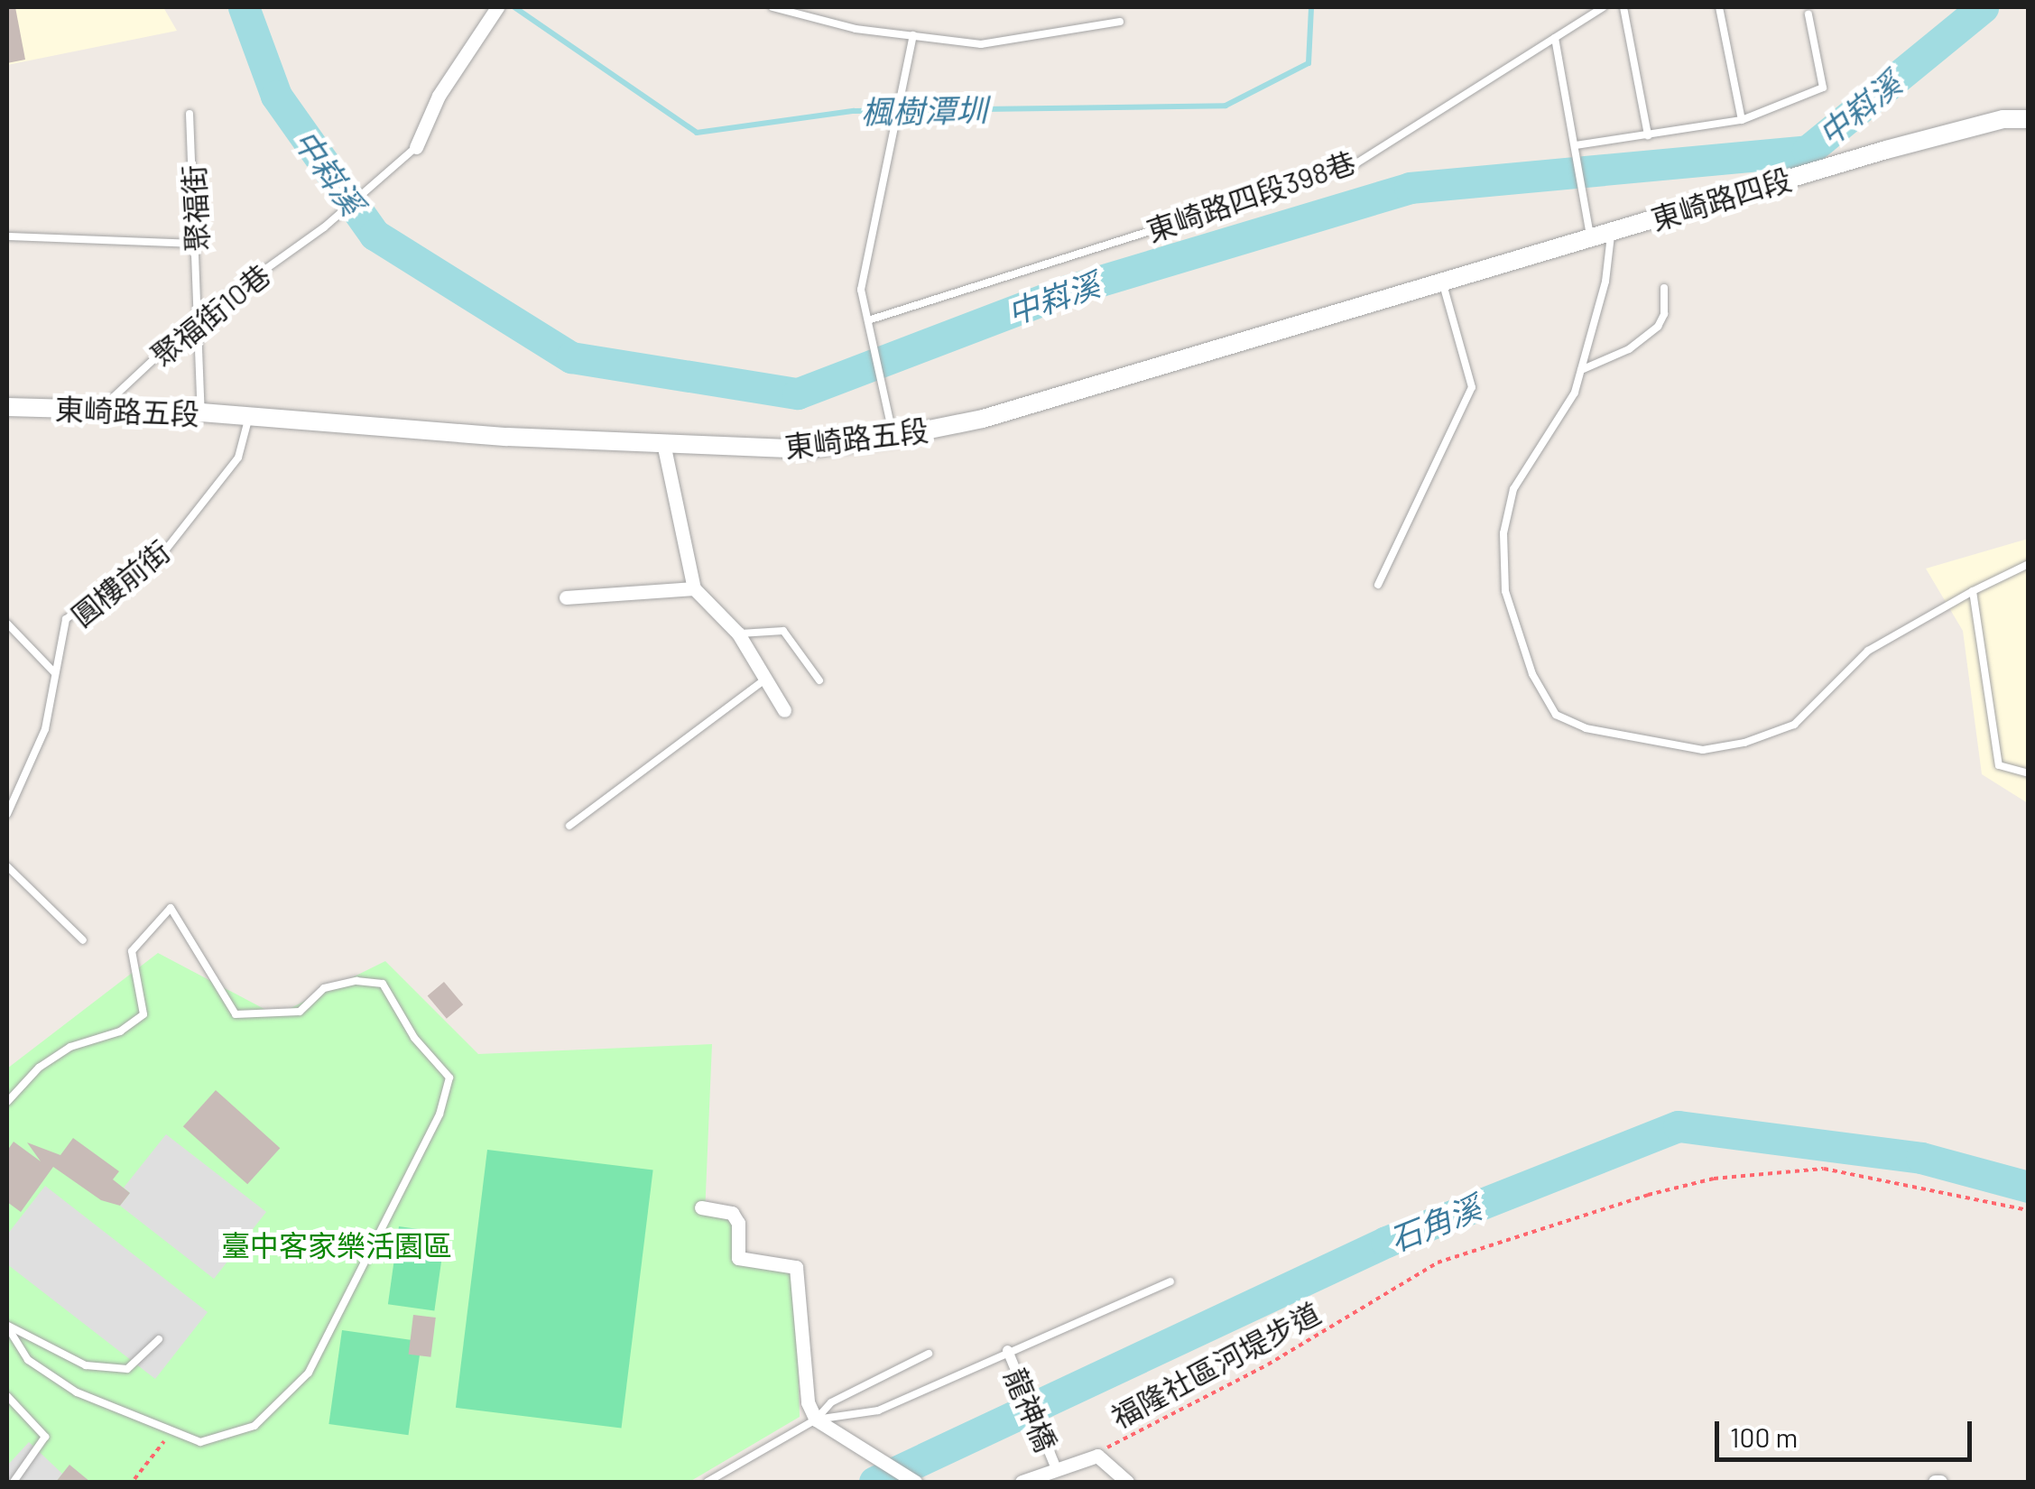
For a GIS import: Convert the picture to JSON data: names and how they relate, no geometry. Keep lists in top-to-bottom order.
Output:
{
  "streets": {
    "street": ["東崎路四段", "東崎路五段", "龍神橋"],
    "lane": [
      "東崎路四段398巷",
      "聚福街",
      "聚福街10巷",
      "圓樓前街"
    ],
    "path": ["福隆社區河堤步道"]
  },
  "crossings": [
    ["東崎路四段", "東崎路五段"],
    ["聚福街", "聚福街10巷"],
    ["聚福街", "東崎路五段"],
    ["聚福街10巷", "東崎路五段"],
    ["東崎路五段", "圓樓前街"]
  ],
  "water": ["中嵙溪", "楓樹潭圳", "石角溪"],
  "parks": ["臺中客家樂活園區"],
  "scale_bar": "100 m"
}
